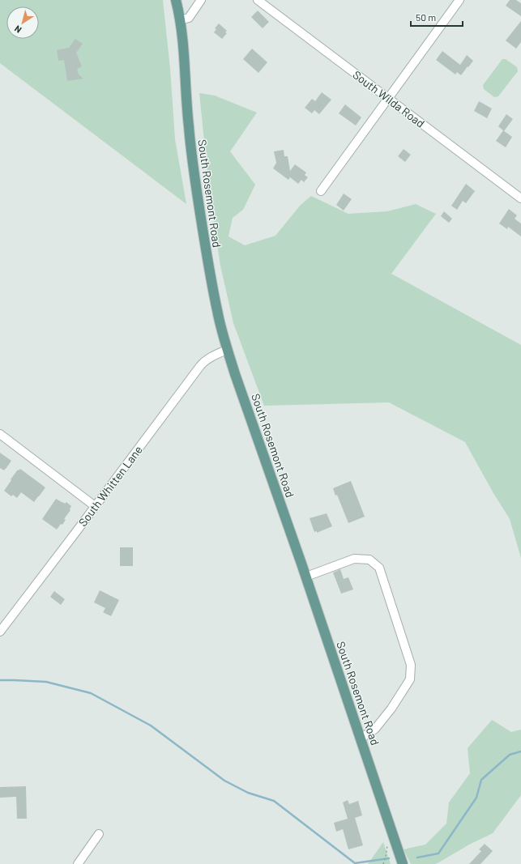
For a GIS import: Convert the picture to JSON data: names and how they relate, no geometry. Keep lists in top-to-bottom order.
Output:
{
  "streets": {
    "main road": ["South Rosemont Road"],
    "street": ["South Wilda Road", "South Whitten Lane"]
  },
  "crossings": [
    ["South Rosemont Road", "South Whitten Lane"]
  ],
  "scale_bar": "50 m",
  "north": "bottom left"
}
